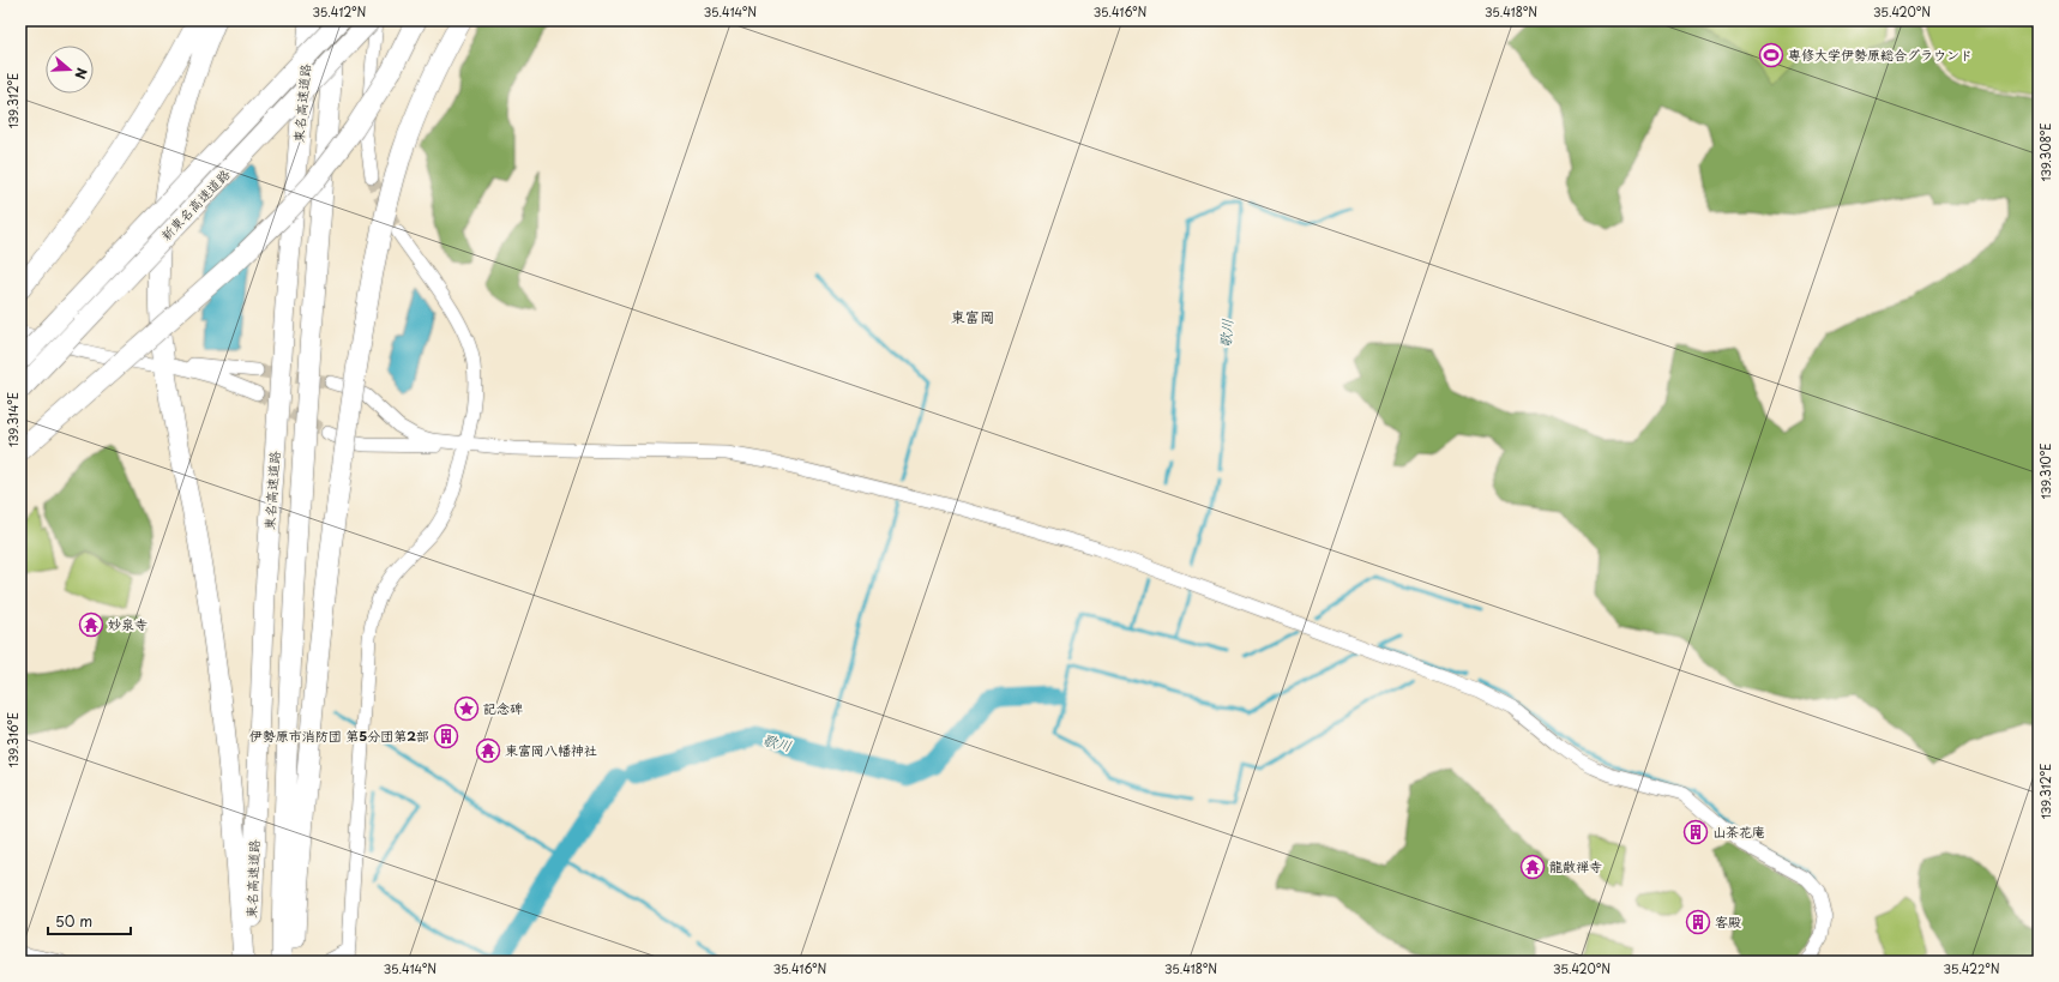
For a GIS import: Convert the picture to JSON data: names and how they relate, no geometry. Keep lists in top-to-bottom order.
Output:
{
  "streets": {
    "highway": ["東名高速道路", "新東名高速道路"]
  },
  "districts": ["東富岡"],
  "water": ["歌川"],
  "places": {
    "sports": ["専修大学伊勢原総合グラウンド"],
    "temple": ["妙泉寺", "東富岡八幡神社", "龍散禅寺"],
    "place": ["記念碑"],
    "building": ["伊勢原市消防団 第5分団第2部", "山茶花庵", "客殿"]
  },
  "scale_bar": "50 m",
  "north": "right",
  "coordinates": [
    "35.412°N",
    "35.414°N",
    "35.416°N",
    "35.418°N",
    "35.420°N",
    "139.312°E",
    "139.308°E",
    "139.314°E",
    "139.310°E",
    "139.316°E",
    "35.422°N"
  ]
}
